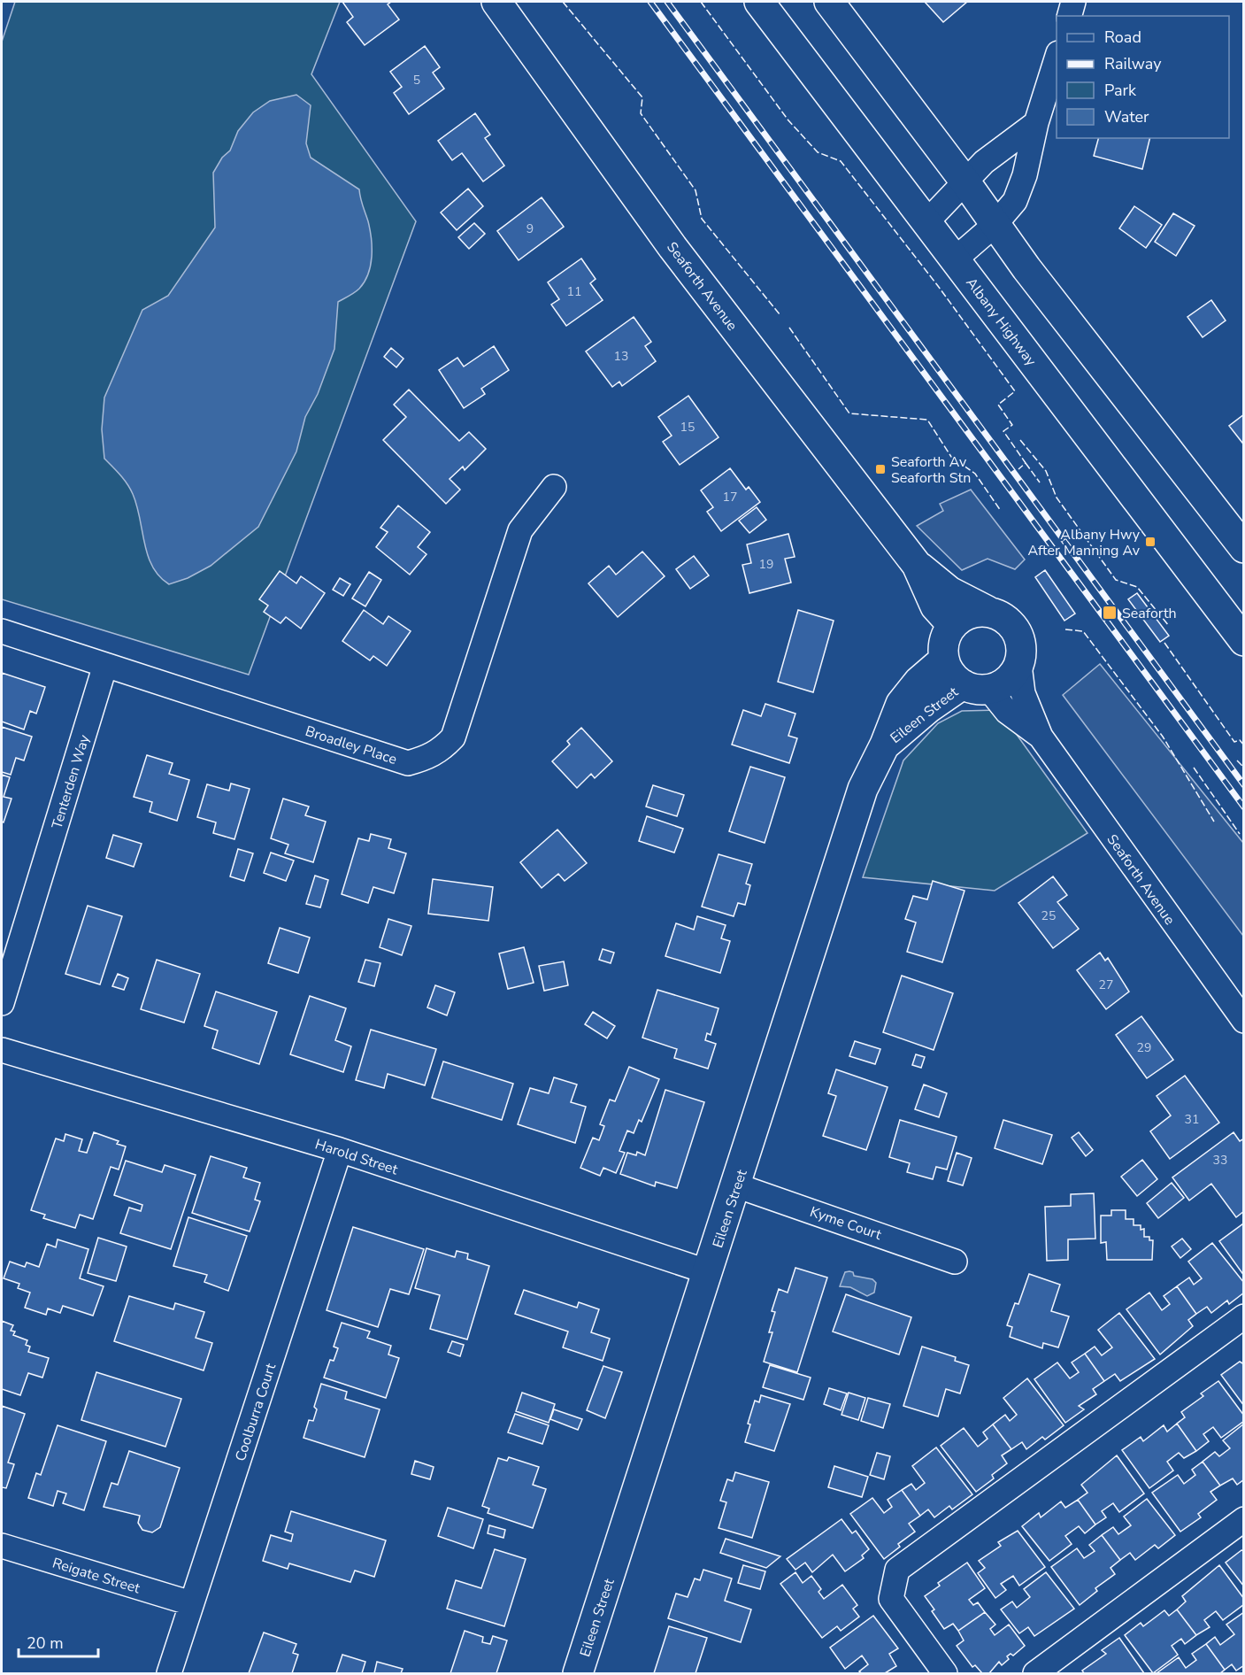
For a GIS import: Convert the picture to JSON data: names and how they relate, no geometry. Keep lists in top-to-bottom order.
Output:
{
  "streets": {
    "main road": ["Seaforth Avenue", "Albany Highway", "Eileen Street"],
    "street": [
      "Broadley Place",
      "Tenterden Way",
      "Harold Street",
      "Kyme Court",
      "Coolburra Court",
      "Reigate Street"
    ]
  },
  "crossings": [
    ["Seaforth Avenue", "Eileen Street"],
    ["Eileen Street", "Harold Street"],
    ["Eileen Street", "Kyme Court"],
    ["Broadley Place", "Tenterden Way"],
    ["Harold Street", "Coolburra Court"],
    ["Coolburra Court", "Reigate Street"]
  ],
  "places": {
    "transit": ["Seaforth Av Seaforth Stn", "Albany Hwy After Manning Av", "Seaforth"]
  },
  "house_numbers": [
    "5",
    "9",
    "11",
    "13",
    "15",
    "17",
    "19",
    "25",
    "27",
    "29",
    "31",
    "33"
  ],
  "legend": [
    "Road",
    "Railway",
    "Park",
    "Water"
  ],
  "scale_bar": "20 m"
}
